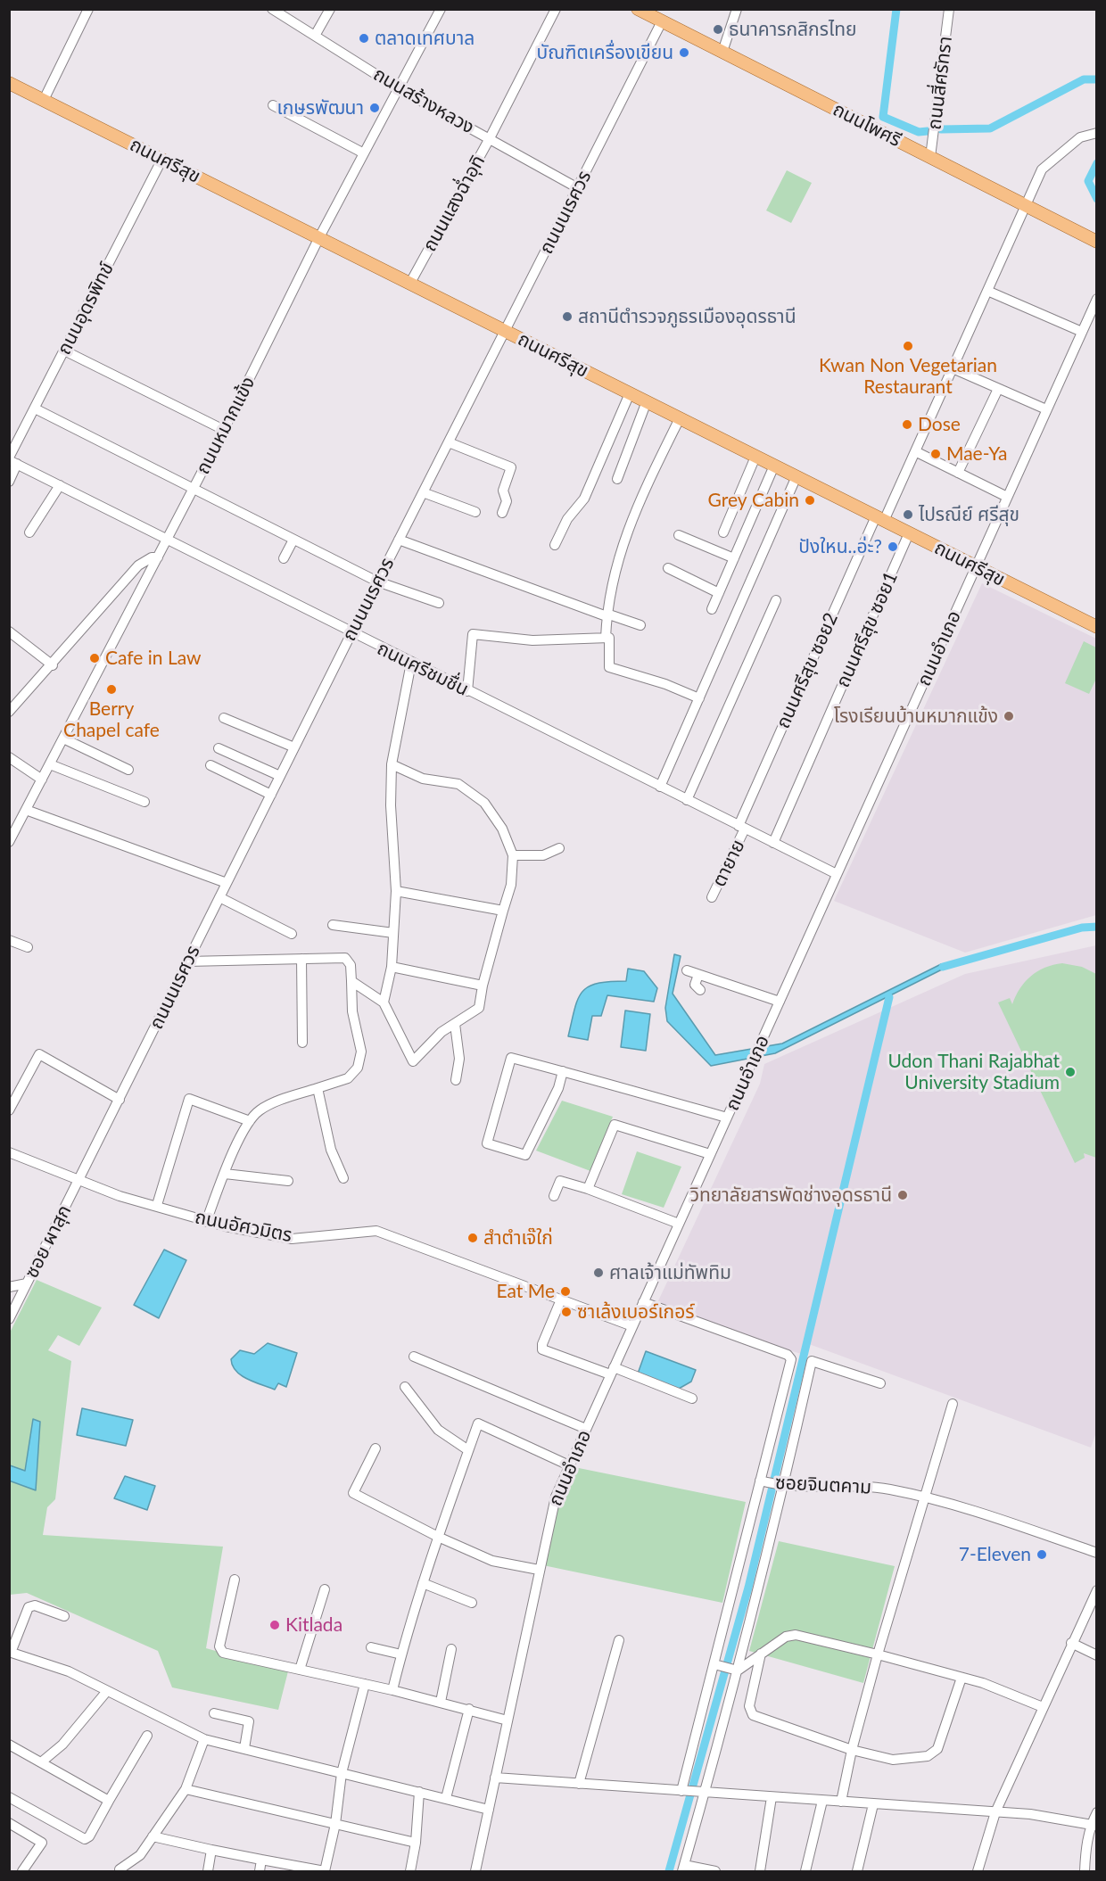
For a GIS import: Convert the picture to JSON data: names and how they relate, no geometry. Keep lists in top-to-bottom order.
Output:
{
  "streets": {
    "main road": ["ถนนโพศรี", "ถนนศรีสุข"],
    "street": [
      "ถนนสี่ศรัทรา",
      "ถนนสร้างหลวง",
      "ถนนแสงฉ่ำอุทิ",
      "ถนนนเรศวร",
      "ถนนอุดรพิทข์",
      "ถนนหมากแข้ง",
      "ถนนศรีสุข ซอย1",
      "ถนนอำเภอ",
      "ถนนศรีชมชื่น",
      "ถนนศรีสุข ซอย2",
      "ตายาย",
      "ถนนอัศวมิตร",
      "ซอย ผาสุก",
      "ซอยจินตคาม"
    ]
  },
  "crossings": [
    ["ถนนสี่ศรัทรา", "ถนนโพศรี"],
    ["ถนนสร้างหลวง", "ถนนแสงฉ่ำอุทิ"],
    ["ถนนสร้างหลวง", "ถนนนเรศวร"],
    ["ถนนสร้างหลวง", "ถนนหมากแข้ง"],
    ["ถนนโพศรี", "ถนนนเรศวร"],
    ["ถนนโพศรี", "ถนนศรีสุข ซอย2"],
    ["ถนนศรีสุข", "ถนนแสงฉ่ำอุทิ"],
    ["ถนนศรีสุข", "ถนนนเรศวร"],
    ["ถนนศรีสุข", "ถนนอุดรพิทข์"],
    ["ถนนศรีสุข", "ถนนหมากแข้ง"],
    ["ถนนศรีสุข", "ถนนศรีสุข ซอย1"],
    ["ถนนศรีสุข", "ถนนอำเภอ"],
    ["ถนนศรีสุข", "ถนนศรีสุข ซอย2"],
    ["ถนนนเรศวร", "ถนนศรีชมชื่น"],
    ["ถนนนเรศวร", "ถนนอัศวมิตร"],
    ["ถนนนเรศวร", "ซอย ผาสุก"],
    ["ถนนอุดรพิทข์", "ถนนศรีชมชื่น"],
    ["ถนนหมากแข้ง", "ถนนศรีชมชื่น"],
    ["ถนนศรีสุข ซอย1", "ถนนศรีชมชื่น"],
    ["ถนนอำเภอ", "ถนนศรีชมชื่น"],
    ["ถนนอำเภอ", "ถนนอัศวมิตร"],
    ["ถนนอำเภอ", "ซอยจินตคาม"],
    ["ถนนศรีชมชื่น", "ถนนศรีสุข ซอย2"],
    ["ถนนศรีชมชื่น", "ตายาย"],
    ["ถนนศรีสุข ซอย2", "ตายาย"],
    ["ถนนอัศวมิตร", "ซอย ผาสุก"]
  ],
  "places": [
    "ธนาคารกสิกรไทย",
    "ตลาดเทศบาล",
    "บัณฑิตเครื่องเขียน",
    "เกษรพัฒนา",
    "สถานีตำรวจภูธรเมืองอุดรธานี",
    "Kwan Non Vegetarian Restaurant",
    "Dose",
    "Mae-Ya",
    "Grey Cabin",
    "ไปรณีย์ ศรีสุข",
    "ปังใหน..อ่ะ?",
    "Cafe in Law",
    "Berry Chapel cafe",
    "โรงเรียนบ้านหมากแข้ง",
    "Udon Thani Rajabhat University Stadium",
    "วิทยาลัยสารพัดช่างอุดรธานี",
    "สำตำเจ๊ใก่",
    "ศาลเจ้าแม่ทัพทิม",
    "Eat Me",
    "ซาเล้งเบอร์เกอร์",
    "7-Eleven",
    "Kitlada"
  ]
}
